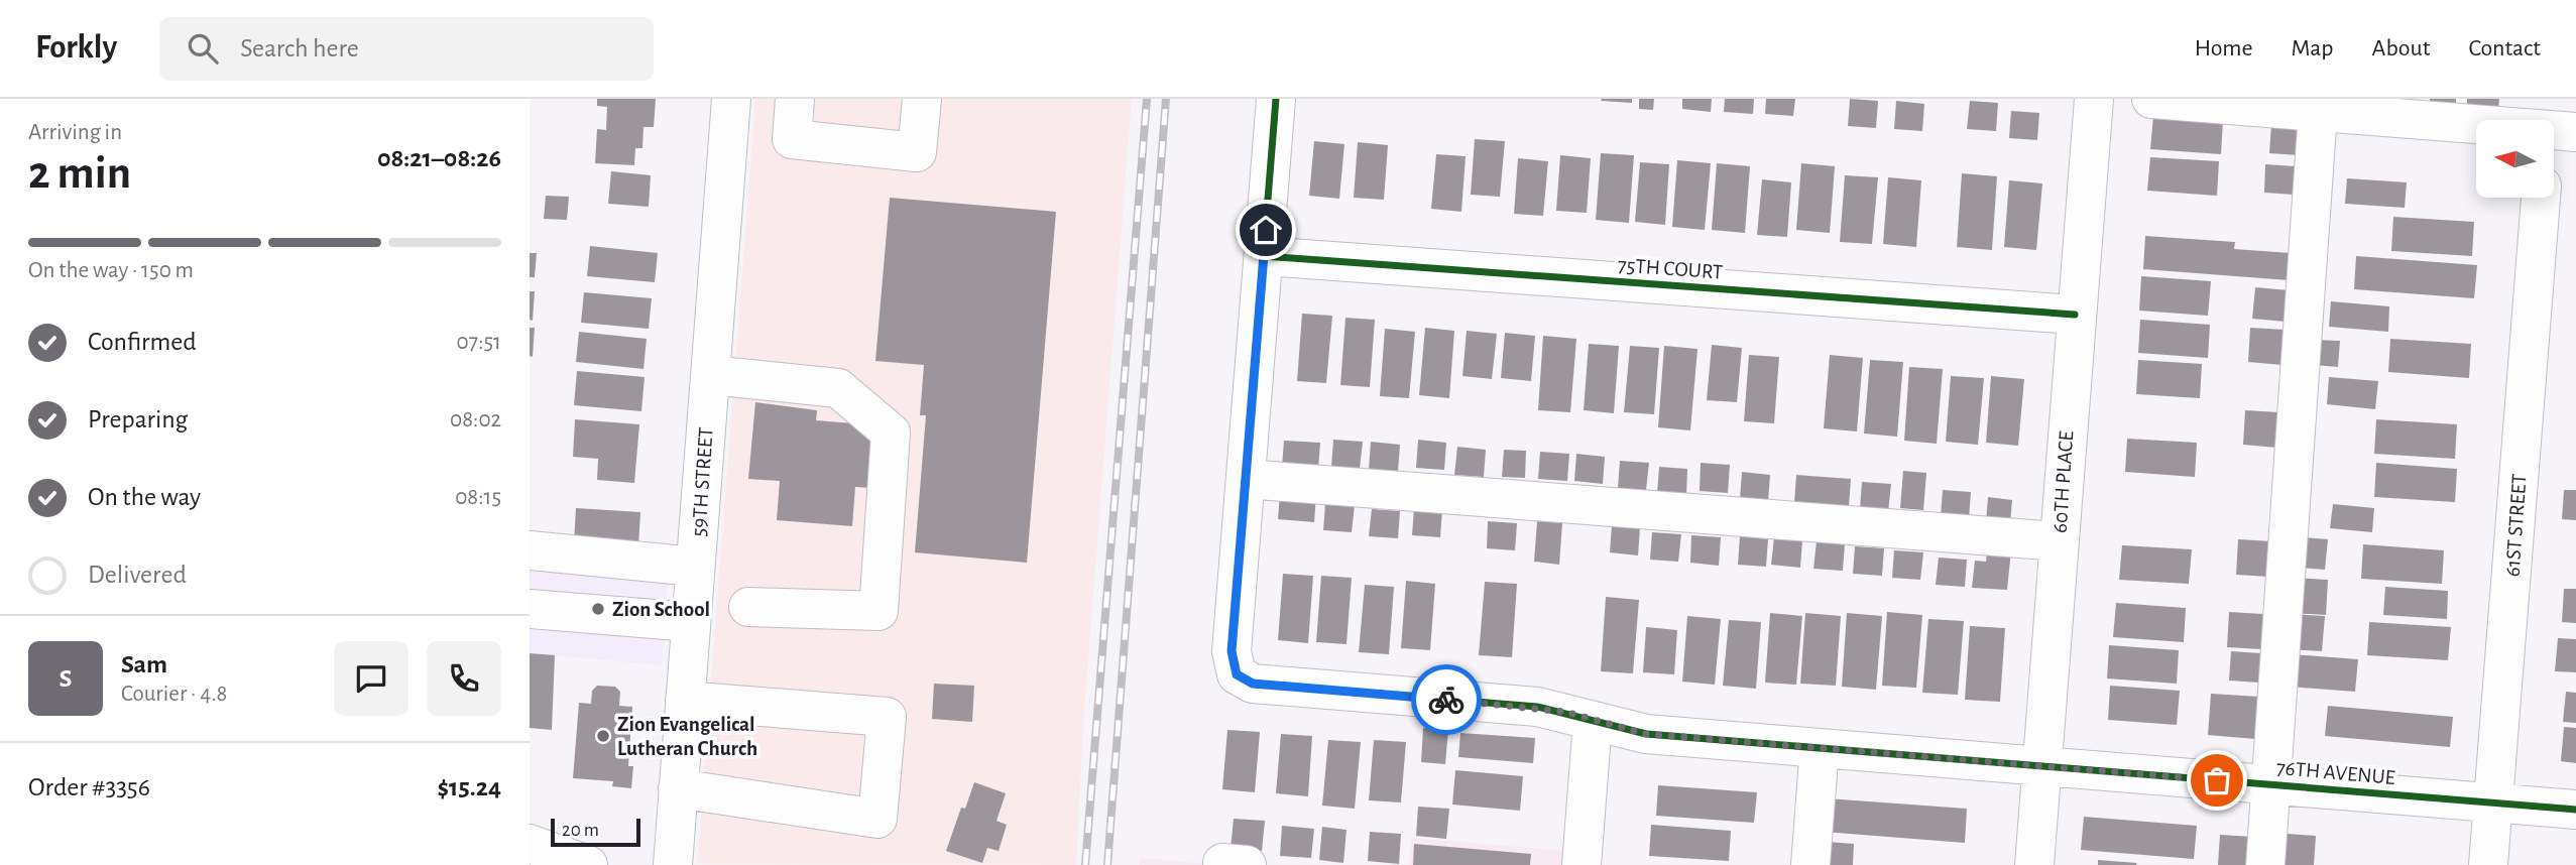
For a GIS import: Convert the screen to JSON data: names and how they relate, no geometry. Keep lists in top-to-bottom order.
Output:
{
  "streets": {
    "street": [
      "75TH COURT",
      "59TH STREET",
      "60TH PLACE",
      "61ST STREET",
      "76TH AVENUE"
    ]
  },
  "crossings": [
    ["75TH COURT", "60TH PLACE"],
    ["60TH PLACE", "76TH AVENUE"],
    ["61ST STREET", "76TH AVENUE"]
  ],
  "places": ["Zion School", "Zion Evangelical Lutheran Church"],
  "scale_bar": "20 m",
  "north": "left",
  "page": {
    "header": "Forkly",
    "search": "Search here",
    "nav": [
      "Home",
      "Map",
      "About",
      "Contact"
    ],
    "heading": ["2 min", "Arriving in", "08:21–08:26"],
    "panel": [
      "Sam",
      "Courier · 4.8",
      "Order #3356",
      "$15.24"
    ],
    "bar": "On the way · 150 m",
    "list": [
      ["Confirmed", "07:51"],
      ["Preparing", "08:02"],
      ["On the way", "08:15"],
      "Delivered"
    ],
    "round": "S",
    "scale": "20 m"
  }
}
